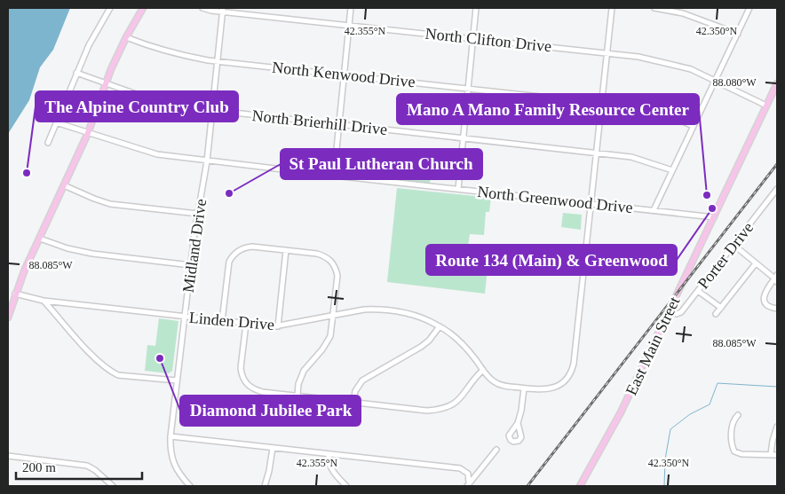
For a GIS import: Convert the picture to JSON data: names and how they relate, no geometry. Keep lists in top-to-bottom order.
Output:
{
  "streets": {
    "main road": ["East Main Street"],
    "street": [
      "North Clifton Drive",
      "North Kenwood Drive",
      "North Brierhill Drive",
      "North Greenwood Drive",
      "Midland Drive",
      "Porter Drive",
      "Linden Drive"
    ]
  },
  "crossings": [
    ["North Clifton Drive", "Midland Drive"],
    ["North Clifton Drive", "Linden Drive"],
    ["North Clifton Drive", "East Main Street"],
    ["North Kenwood Drive", "Midland Drive"],
    ["North Kenwood Drive", "Linden Drive"],
    ["North Brierhill Drive", "Midland Drive"],
    ["North Brierhill Drive", "Linden Drive"],
    ["North Greenwood Drive", "Midland Drive"],
    ["North Greenwood Drive", "Linden Drive"],
    ["North Greenwood Drive", "East Main Street"],
    ["Midland Drive", "Linden Drive"],
    ["Porter Drive", "East Main Street"]
  ],
  "places": [
    "The Alpine Country Club",
    "St Paul Lutheran Church",
    "Mano A Mano Family Resource Center",
    "Route 134 (Main) & Greenwood",
    "Diamond Jubilee Park"
  ],
  "scale_bar": "200 m",
  "coordinates": [
    "42.355°N",
    "42.350°N",
    "88.080°W",
    "88.085°W"
  ]
}
